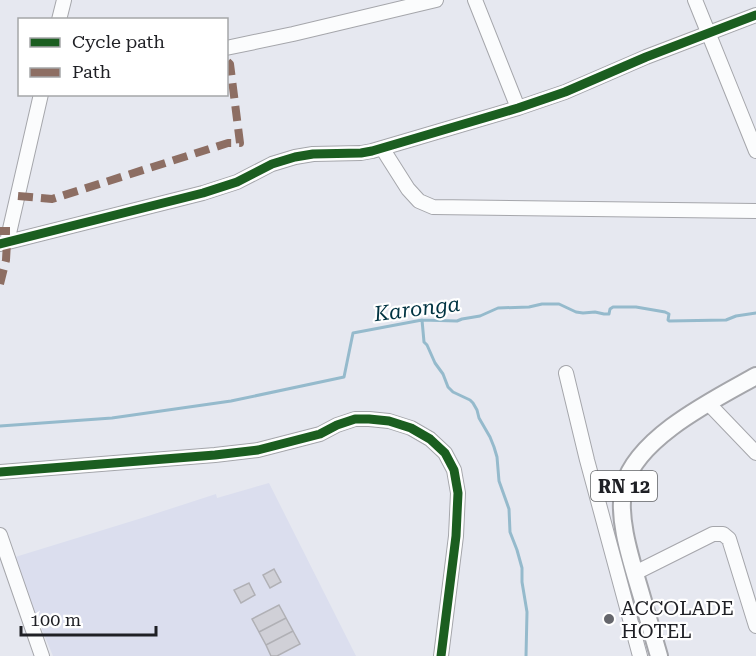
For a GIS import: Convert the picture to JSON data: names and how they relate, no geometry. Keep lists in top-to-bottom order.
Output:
{
  "streets": {
    "main road": ["RN 12"]
  },
  "water": ["Karonga"],
  "places": ["ACCOLADE HOTEL"],
  "legend": ["Cycle path", "Path"],
  "scale_bar": "100 m"
}
